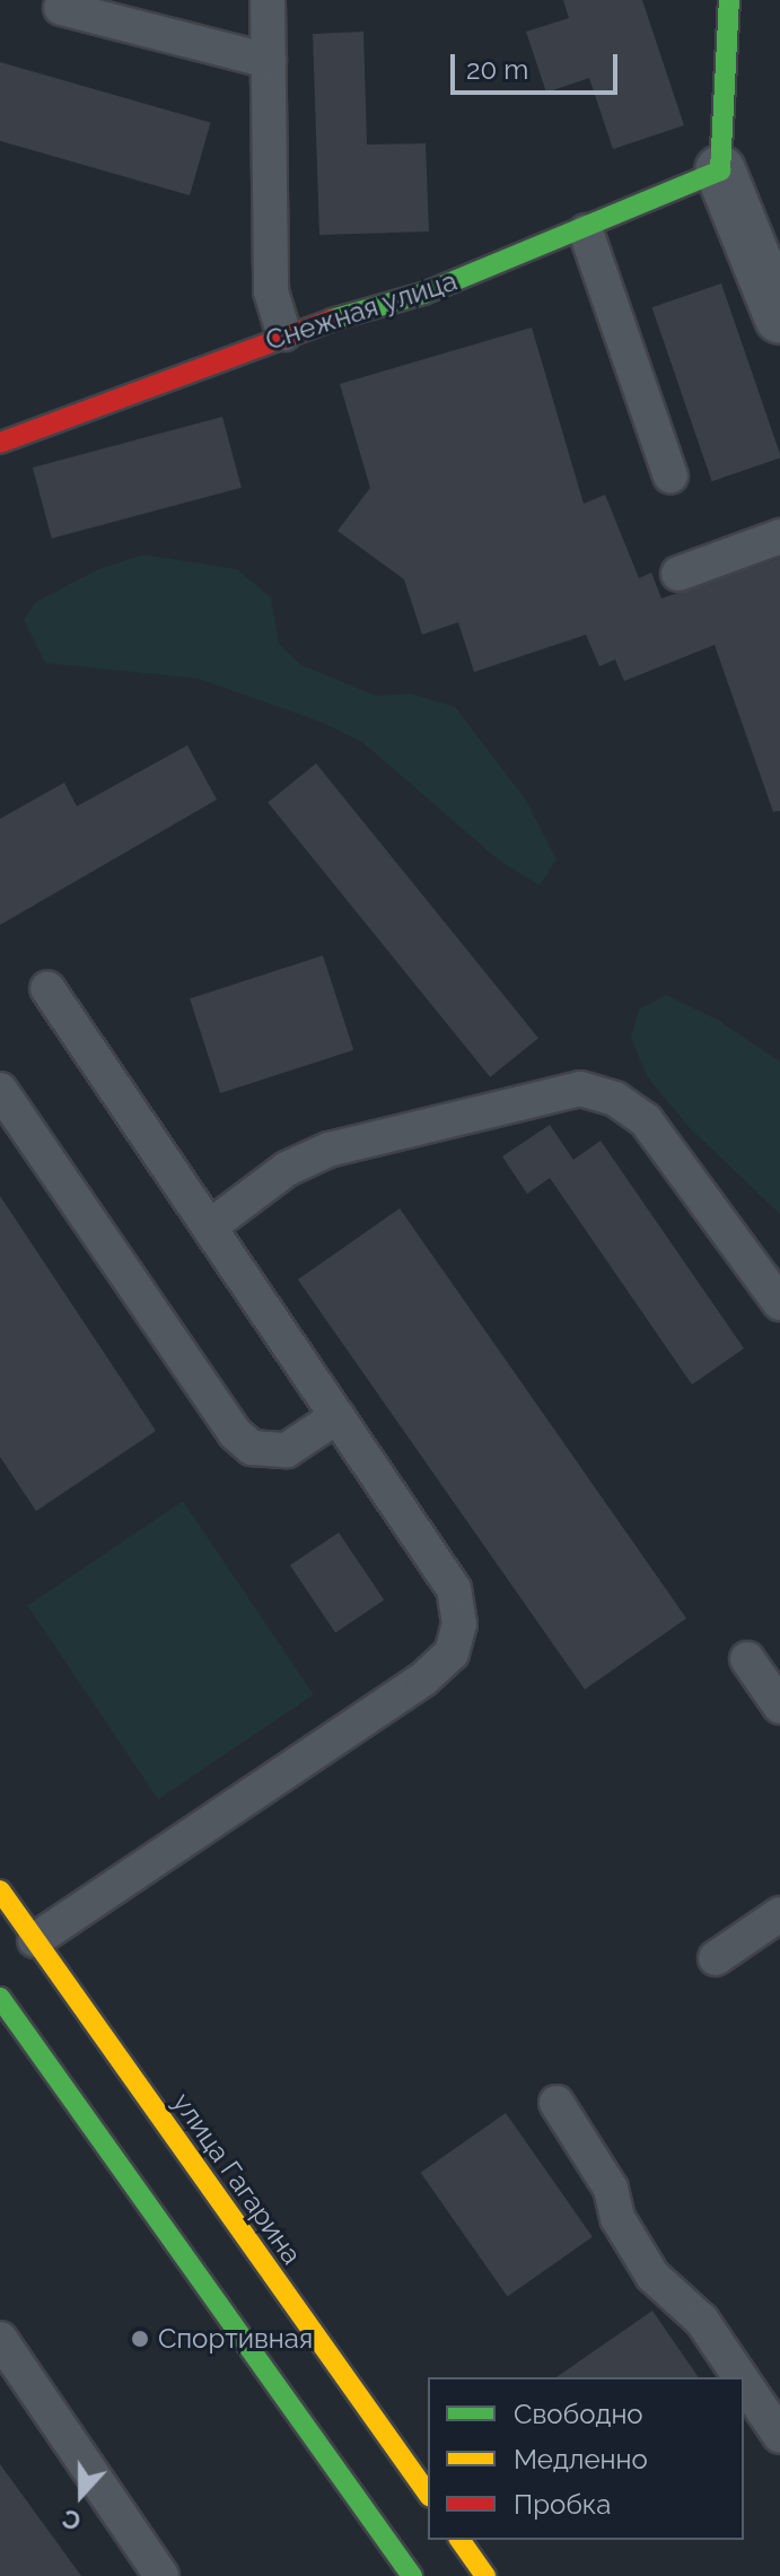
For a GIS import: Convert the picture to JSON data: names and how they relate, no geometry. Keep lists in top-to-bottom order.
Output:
{
  "streets": {
    "main road": ["Снежная улица", "улица Гагарина"]
  },
  "places": ["Спортивная"],
  "legend": ["Свободно", "Медленно", "Пробка"],
  "scale_bar": "20 m",
  "north": "bottom"
}
